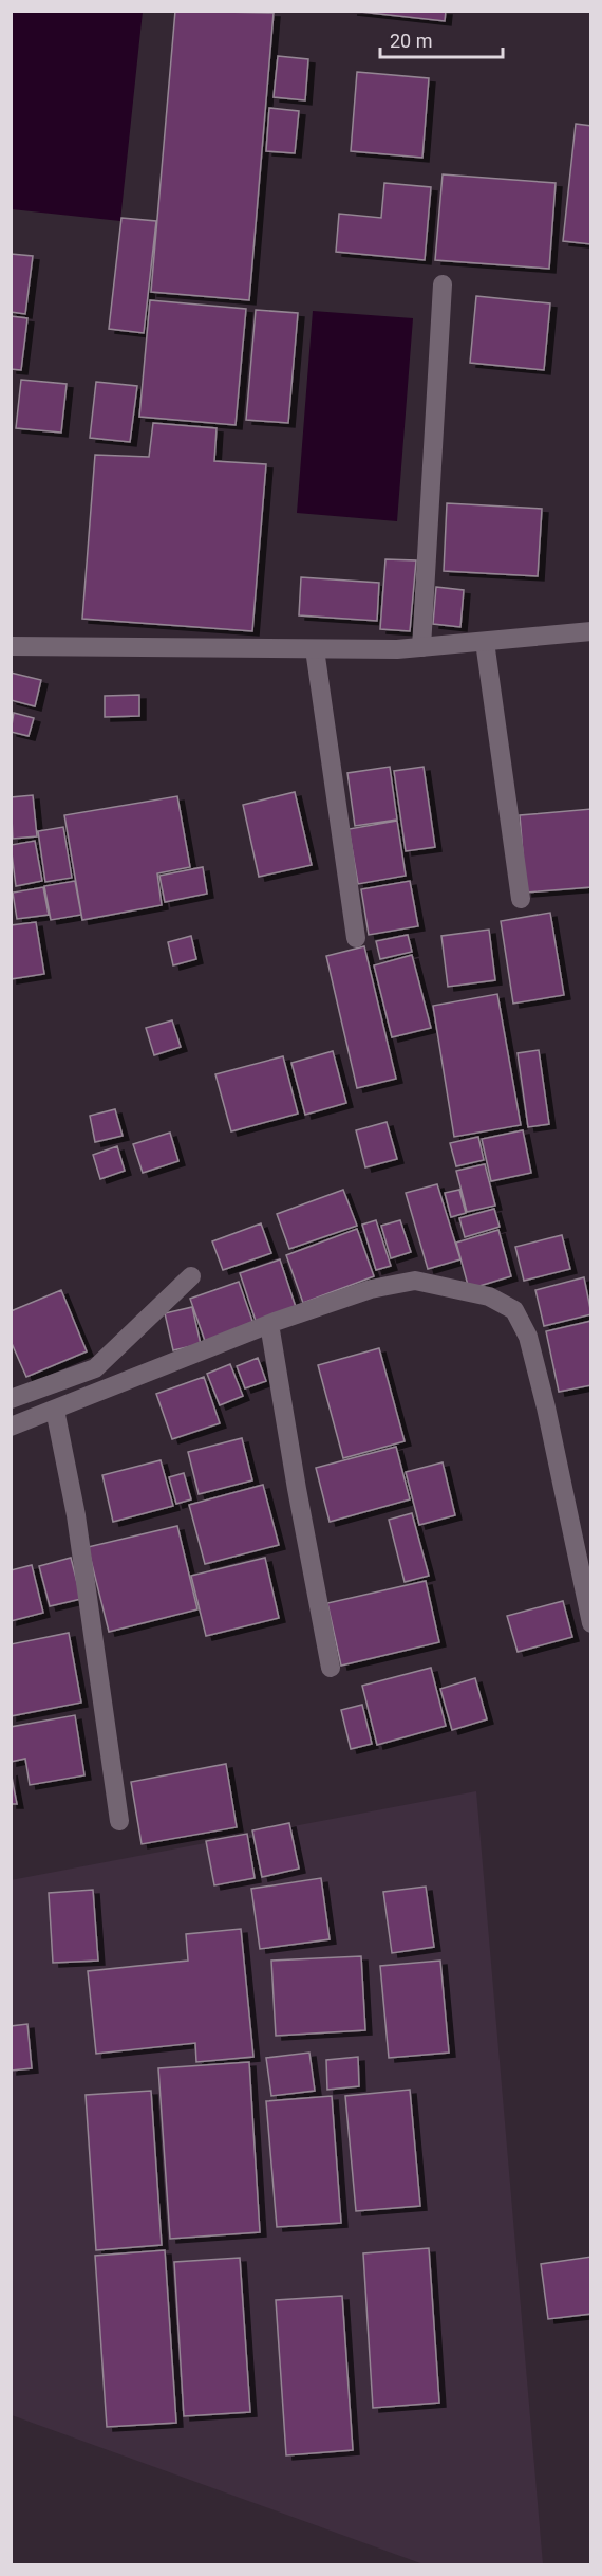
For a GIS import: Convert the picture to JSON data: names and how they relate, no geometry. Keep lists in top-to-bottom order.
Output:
{
  "scale_bar": "20 m"
}
